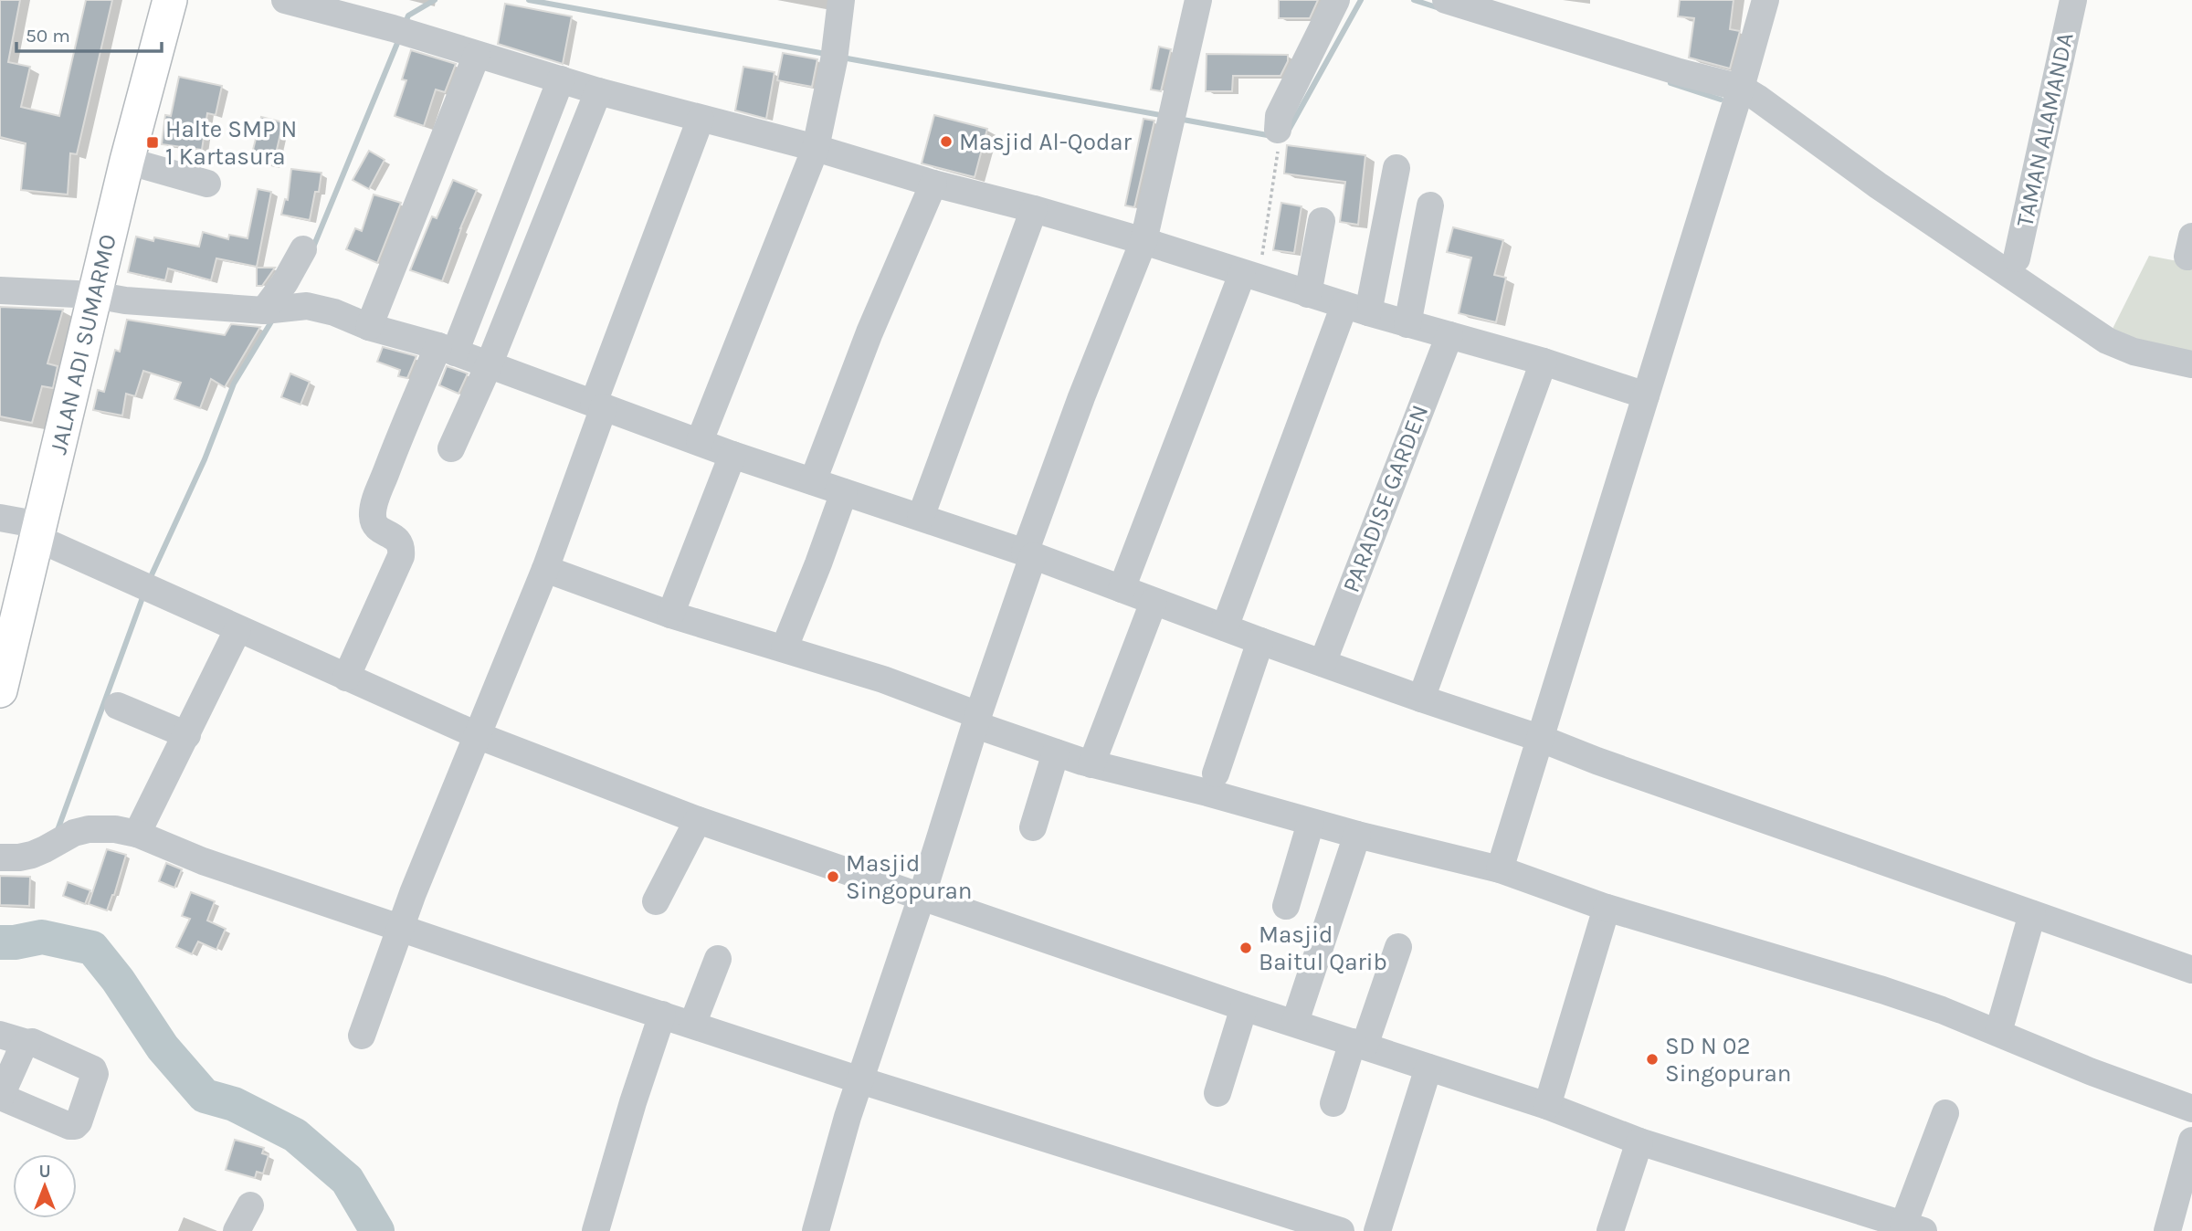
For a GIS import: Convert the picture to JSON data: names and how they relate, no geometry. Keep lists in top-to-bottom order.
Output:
{
  "streets": {
    "main road": ["JALAN ADI SUMARMO"],
    "street": ["TAMAN ALAMANDA", "PARADISE GARDEN"]
  },
  "places": {
    "other": [
      "Masjid Al-Qodar",
      "Masjid Singopuran",
      "Masjid Baitul Qarib",
      "SD N 02 Singopuran"
    ],
    "transit": ["Halte SMP N 1 Kartasura"]
  },
  "scale_bar": "50 m",
  "north": "top"
}
